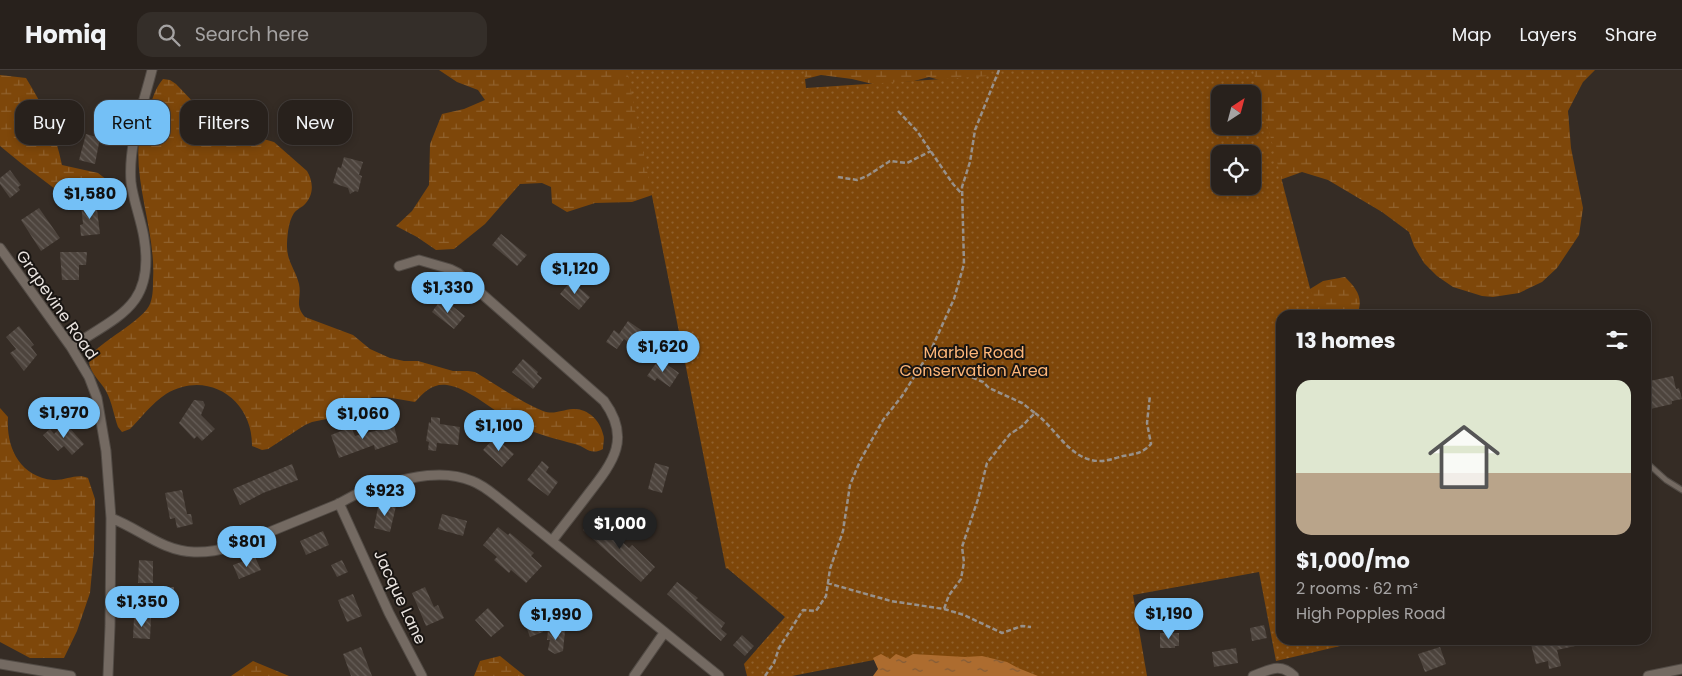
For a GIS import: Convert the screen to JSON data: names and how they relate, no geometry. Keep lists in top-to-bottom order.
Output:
{
  "streets": {
    "street": ["Grapevine Road", "Jacque Lane"]
  },
  "parks": ["Marble Road Conservation Area"],
  "north": "top right",
  "page": {
    "header": "Homiq",
    "search": "Search here",
    "nav": ["Map", "Layers", "Share"],
    "chip": [
      "Buy",
      "Rent",
      "Filters",
      "New"
    ],
    "price": [
      "$1,580",
      "$1,120",
      "$1,330",
      "$1,620",
      "$1,970",
      "$1,060",
      "$1,100",
      "$923",
      "$1,000",
      "$801",
      "$1,350",
      "$1,190",
      "$1,990"
    ],
    "heading": "13 homes",
    "list": [
      {
        "name": "$1,000/mo",
        "note": "2 rooms · 62 m² · High Popples Road"
      }
    ]
  }
}
